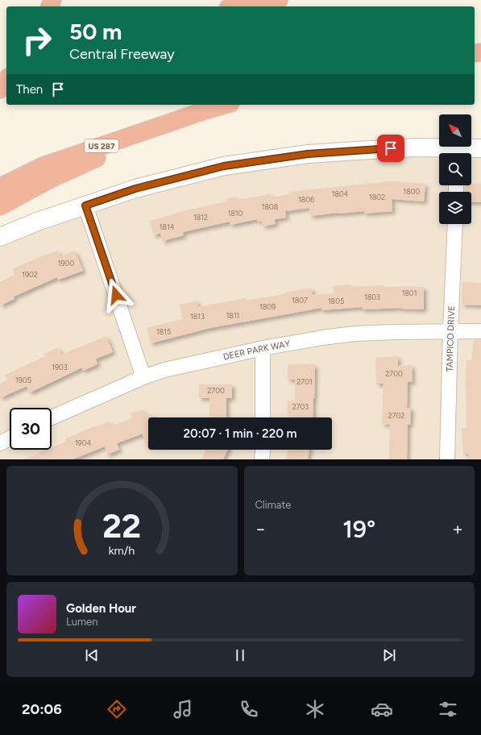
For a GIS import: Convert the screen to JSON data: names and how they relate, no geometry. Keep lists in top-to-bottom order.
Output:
{
  "streets": {
    "highway": ["US 287"],
    "street": ["TAMPICO DRIVE", "DEER PARK WAY"]
  },
  "crossings": [
    ["TAMPICO DRIVE", "DEER PARK WAY"]
  ],
  "house_numbers": [
    "1800",
    "1804",
    "1802",
    "1806",
    "1808",
    "1810",
    "1812",
    "1814",
    "1900",
    "1902",
    "1801",
    "1803",
    "1807",
    "1805",
    "1809",
    "1811",
    "1813",
    "1815",
    "1903",
    "2700",
    "1905",
    "2701",
    "2700",
    "2703",
    "2702",
    "1904"
  ],
  "north": "top left",
  "page": {
    "turn": ["50 m", "Central Freeway"],
    "then": "Then",
    "limit": "30",
    "trip": "20:07 · 1 min · 220 m",
    "tile": "Climate",
    "heat": ["−", "19°", "+"],
    "song": ["Golden Hour", "Lumen"],
    "tabs": "20:06",
    "gauge": ["22", "km/h"]
  }
}
